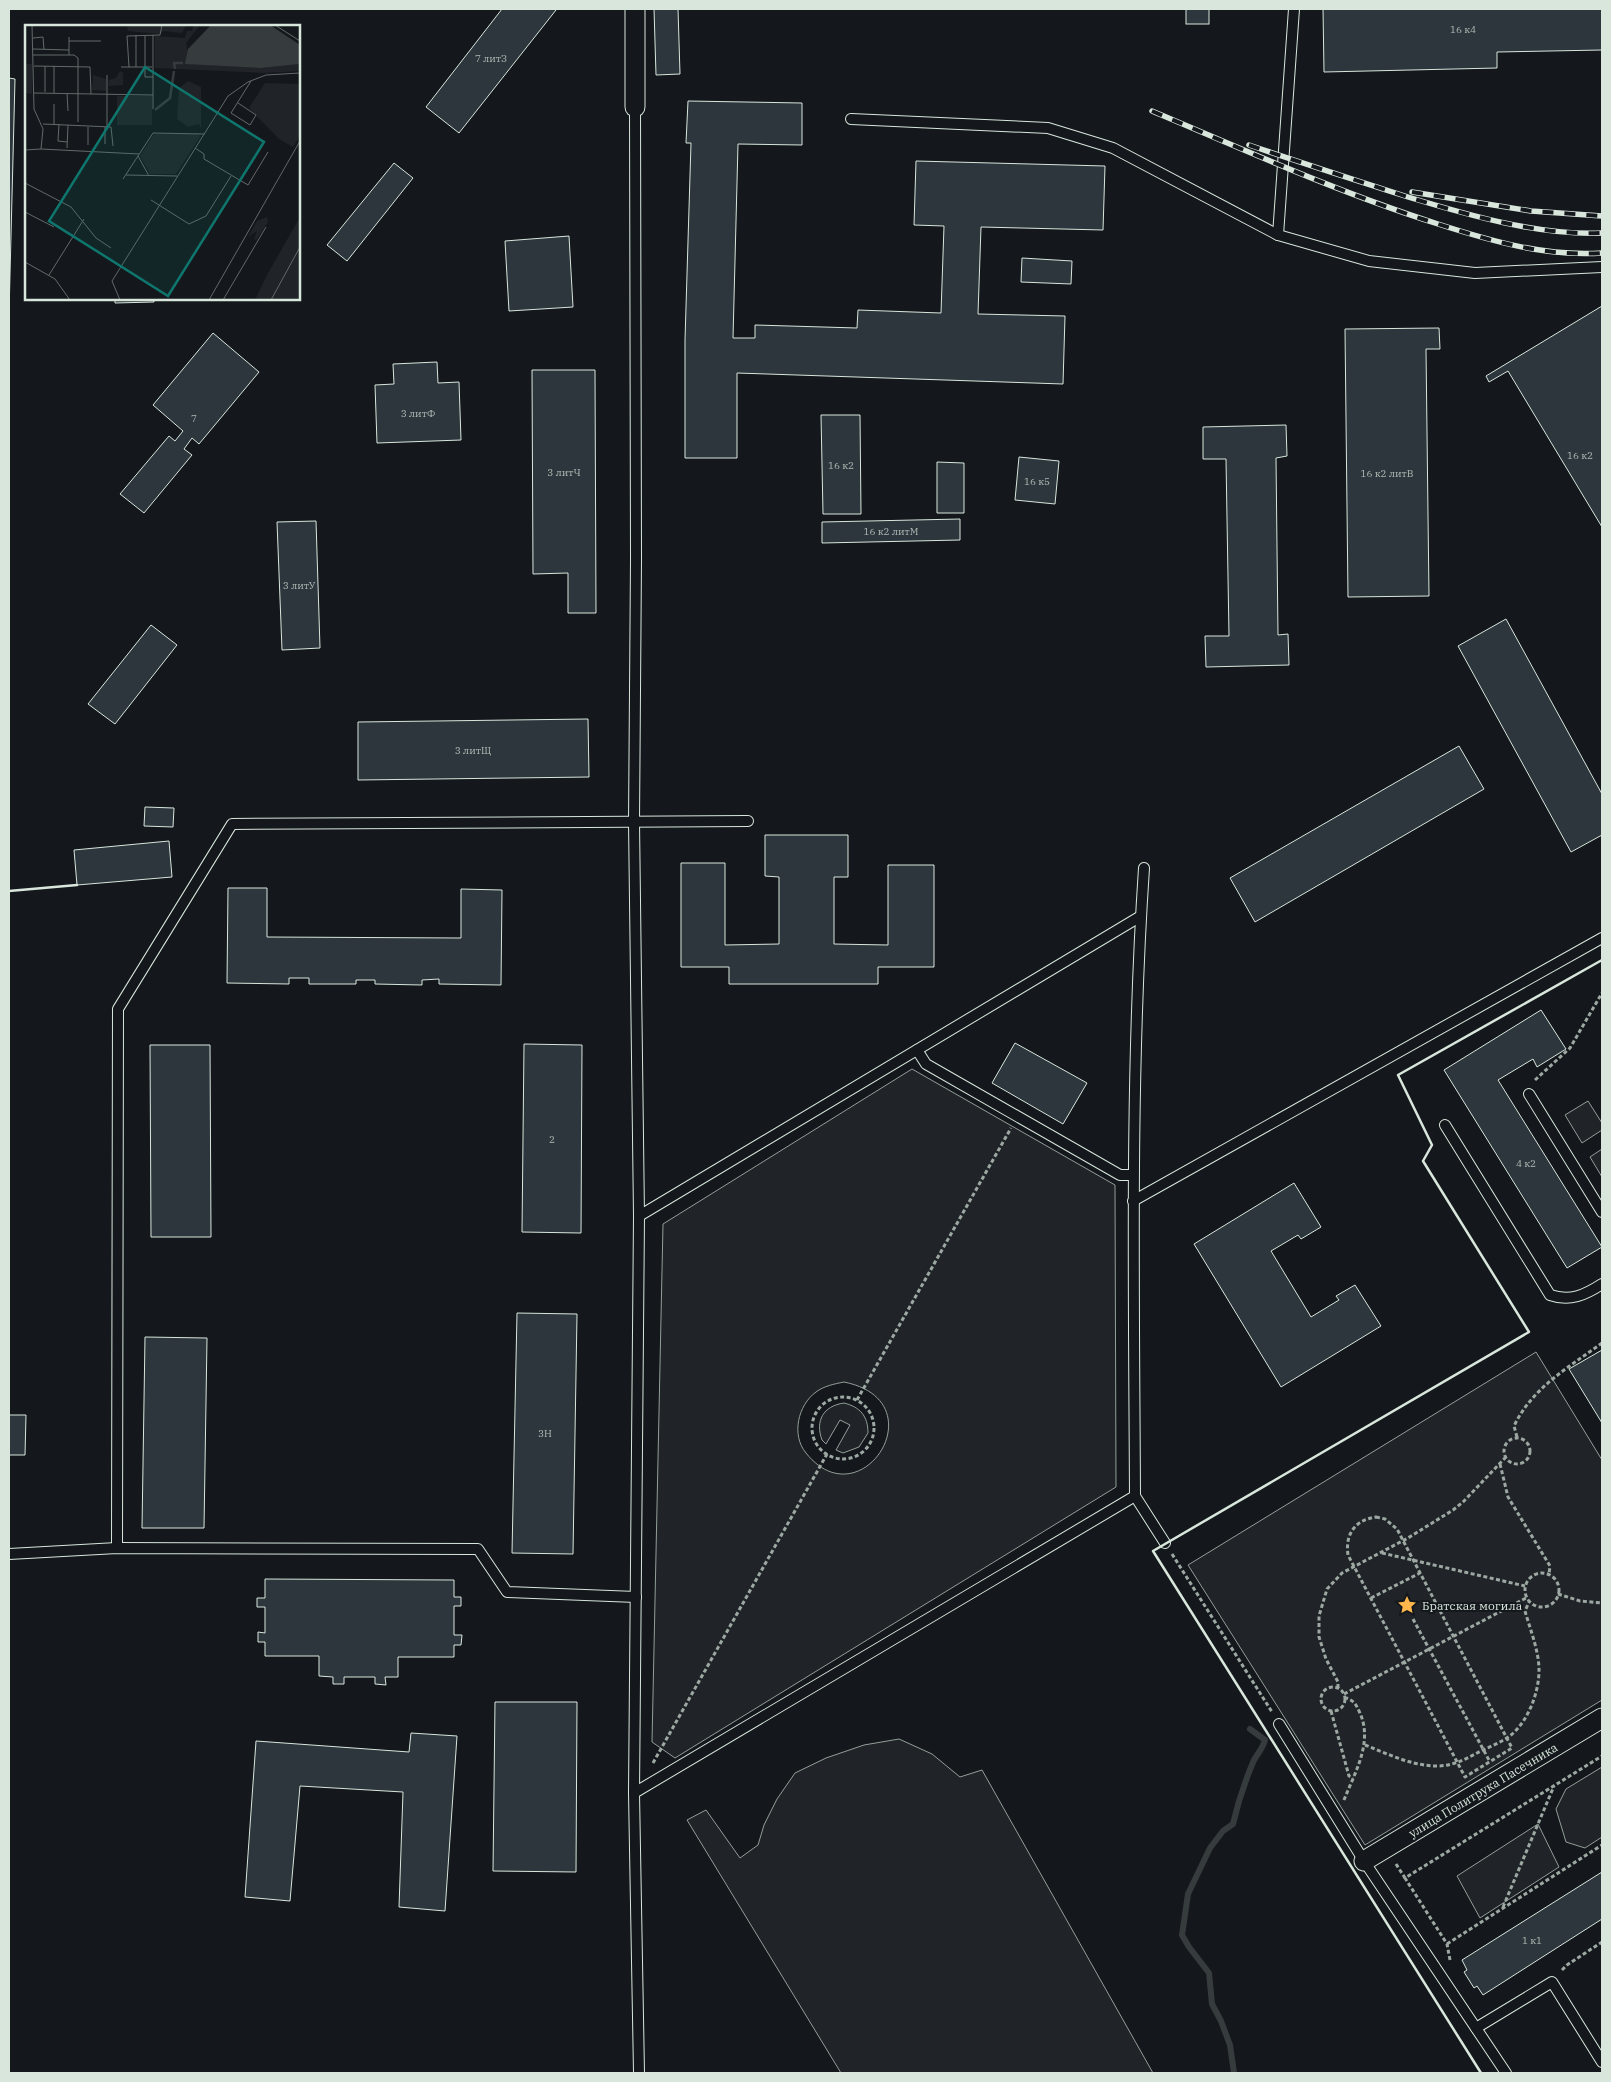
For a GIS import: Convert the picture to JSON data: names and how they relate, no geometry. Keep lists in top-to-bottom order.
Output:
{
  "streets": {
    "street": ["улица Политрука Пасечника"]
  },
  "places": {
    "place": ["Братская могила"]
  },
  "house_numbers": [
    "16 к4",
    "7 литЗ",
    "3 литФ",
    "7",
    "16 к2",
    "16 к2",
    "3 литЧ",
    "16 к2 литВ",
    "16 к5",
    "16 к2 литМ",
    "3 литУ",
    "3 литЩ",
    "2",
    "4 к2",
    "3Н",
    "1 к1"
  ]
}
